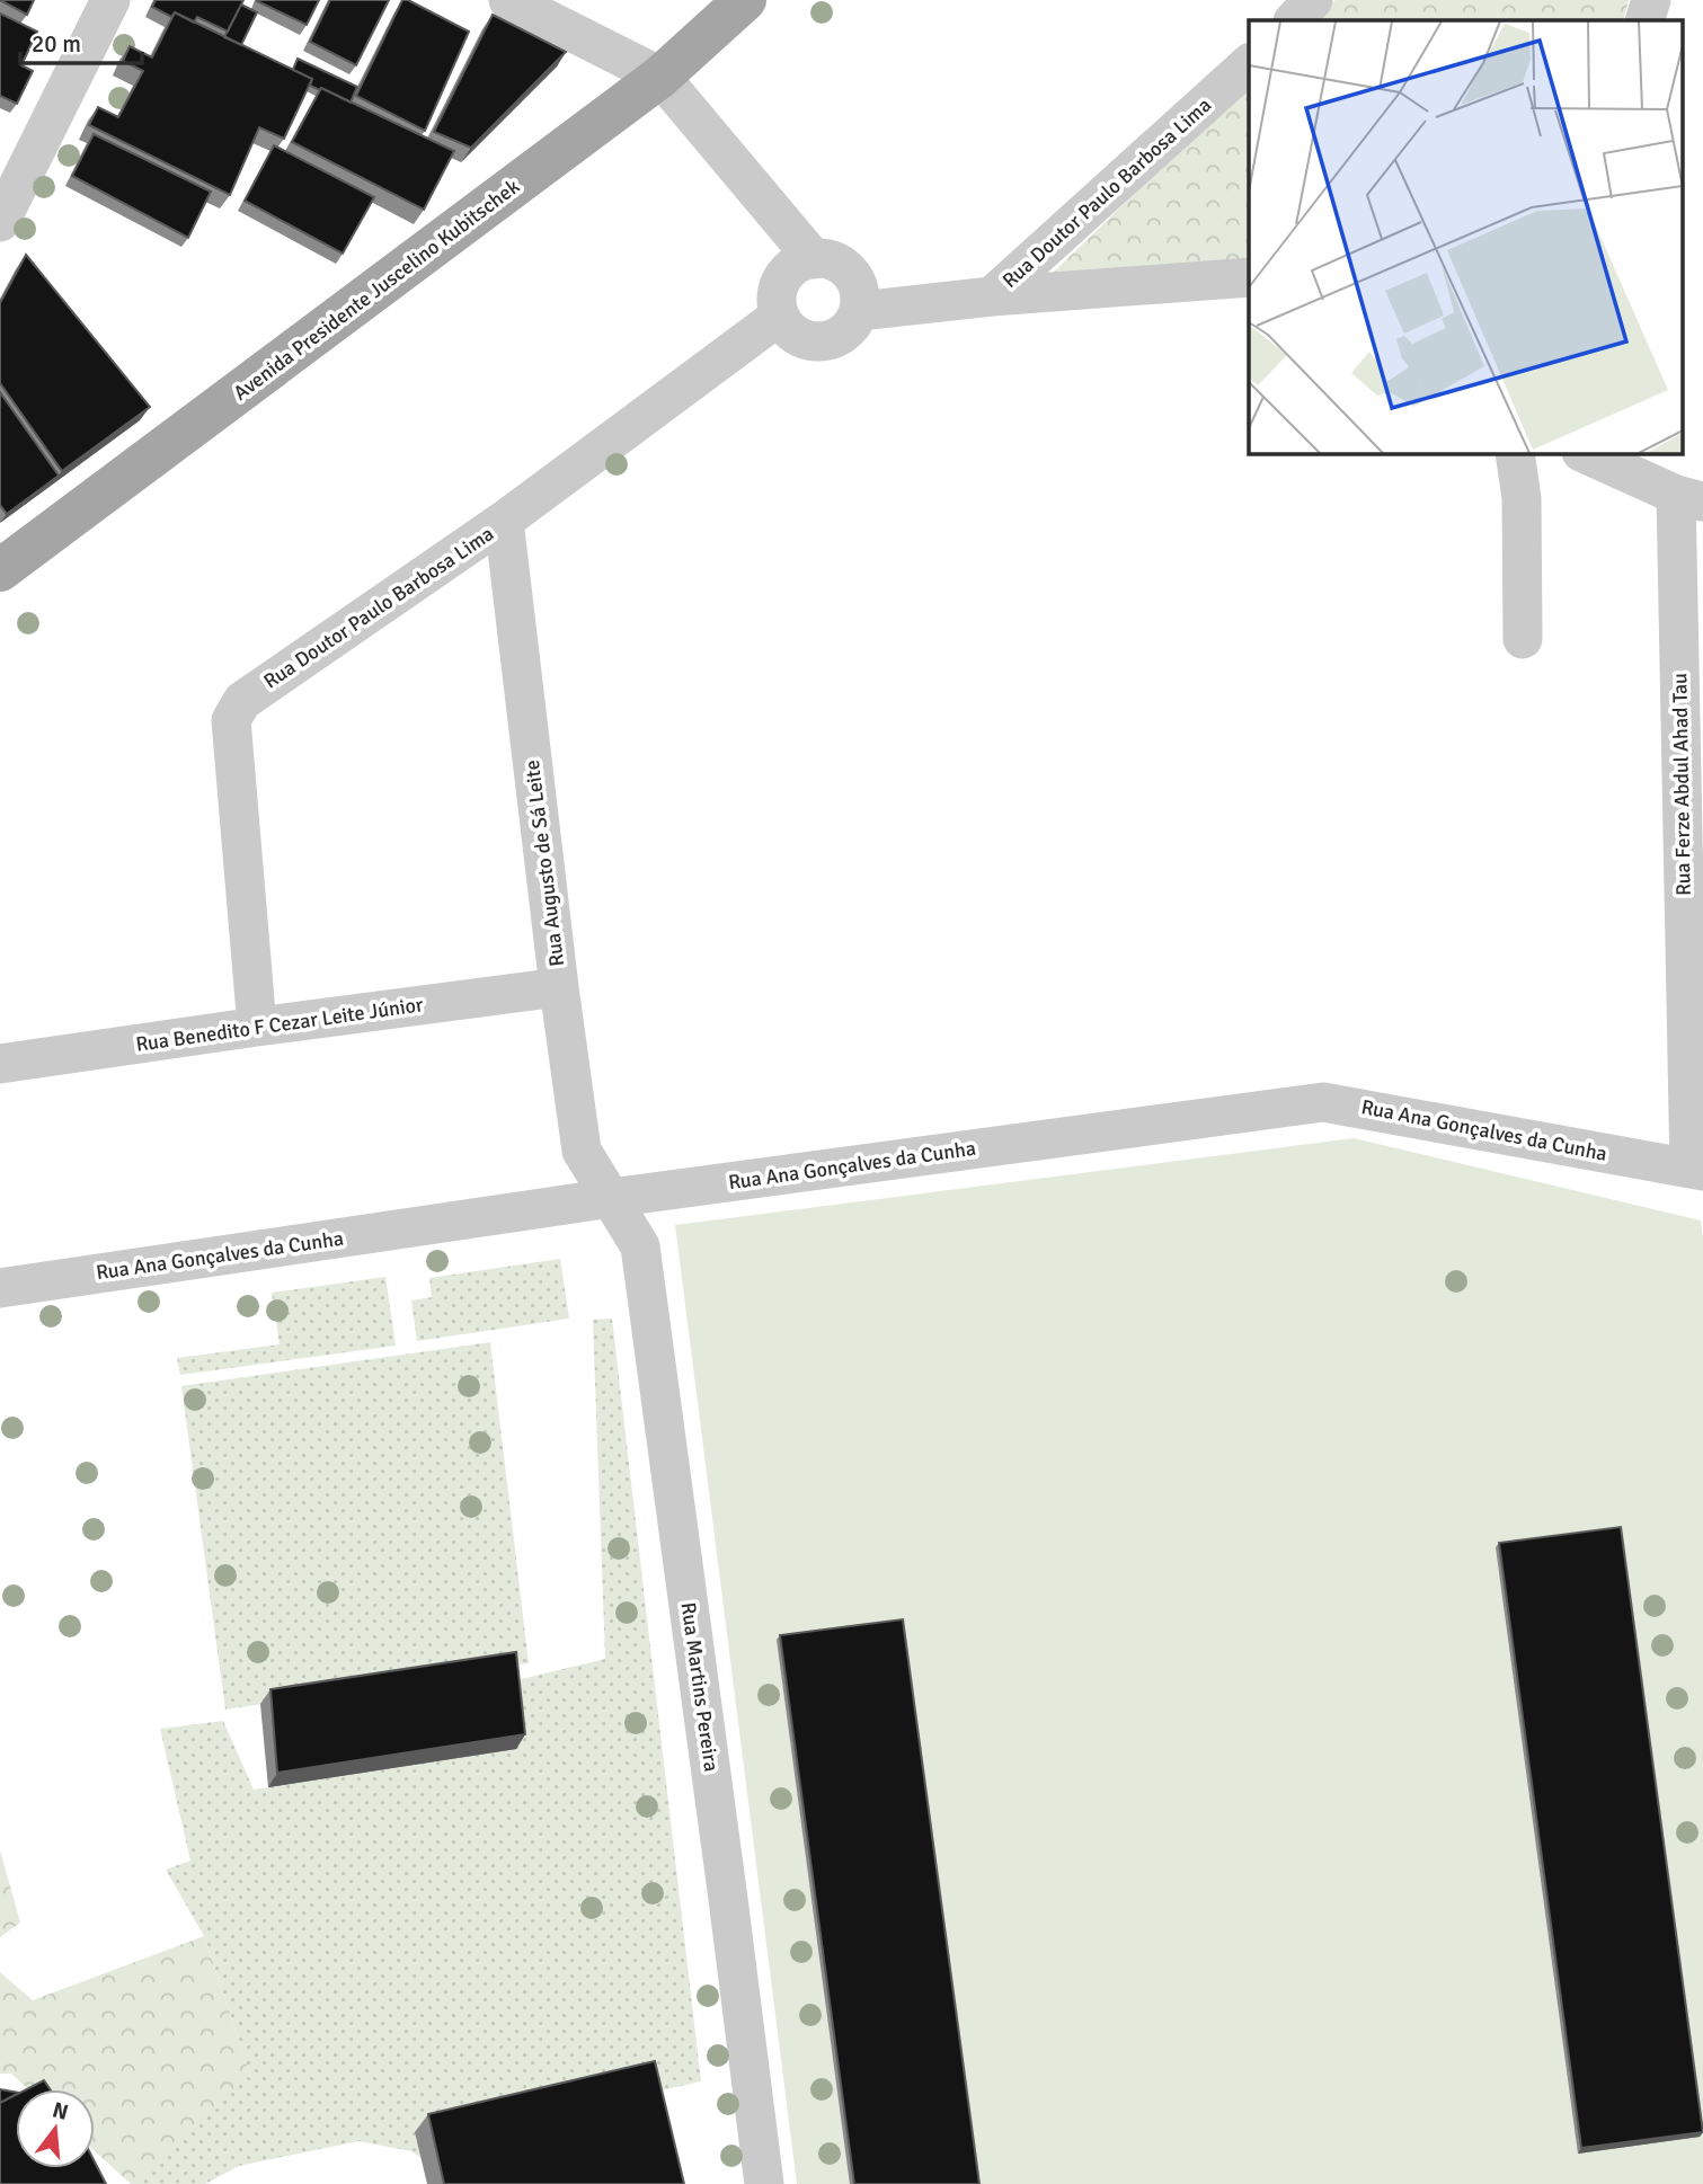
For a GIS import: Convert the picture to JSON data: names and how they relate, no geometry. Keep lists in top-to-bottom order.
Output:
{
  "streets": {
    "main road": ["Avenida Presidente Juscelino Kubitschek"],
    "street": [
      "Rua Doutor Paulo Barbosa Lima",
      "Rua Ferze Abdul Ahad Tau",
      "Rua Augusto de Sá Leite",
      "Rua Benedito F Cezar Leite Júnior",
      "Rua Ana Gonçalves da Cunha",
      "Rua Martins Pereira"
    ]
  },
  "crossings": [
    ["Rua Doutor Paulo Barbosa Lima", "Rua Augusto de Sá Leite"],
    ["Rua Doutor Paulo Barbosa Lima", "Rua Benedito F Cezar Leite Júnior"],
    ["Rua Ferze Abdul Ahad Tau", "Rua Ana Gonçalves da Cunha"],
    ["Rua Augusto de Sá Leite", "Rua Benedito F Cezar Leite Júnior"],
    ["Rua Augusto de Sá Leite", "Rua Ana Gonçalves da Cunha"],
    ["Rua Augusto de Sá Leite", "Rua Martins Pereira"],
    ["Rua Ana Gonçalves da Cunha", "Rua Martins Pereira"]
  ],
  "scale_bar": "20 m",
  "north": "top"
}
